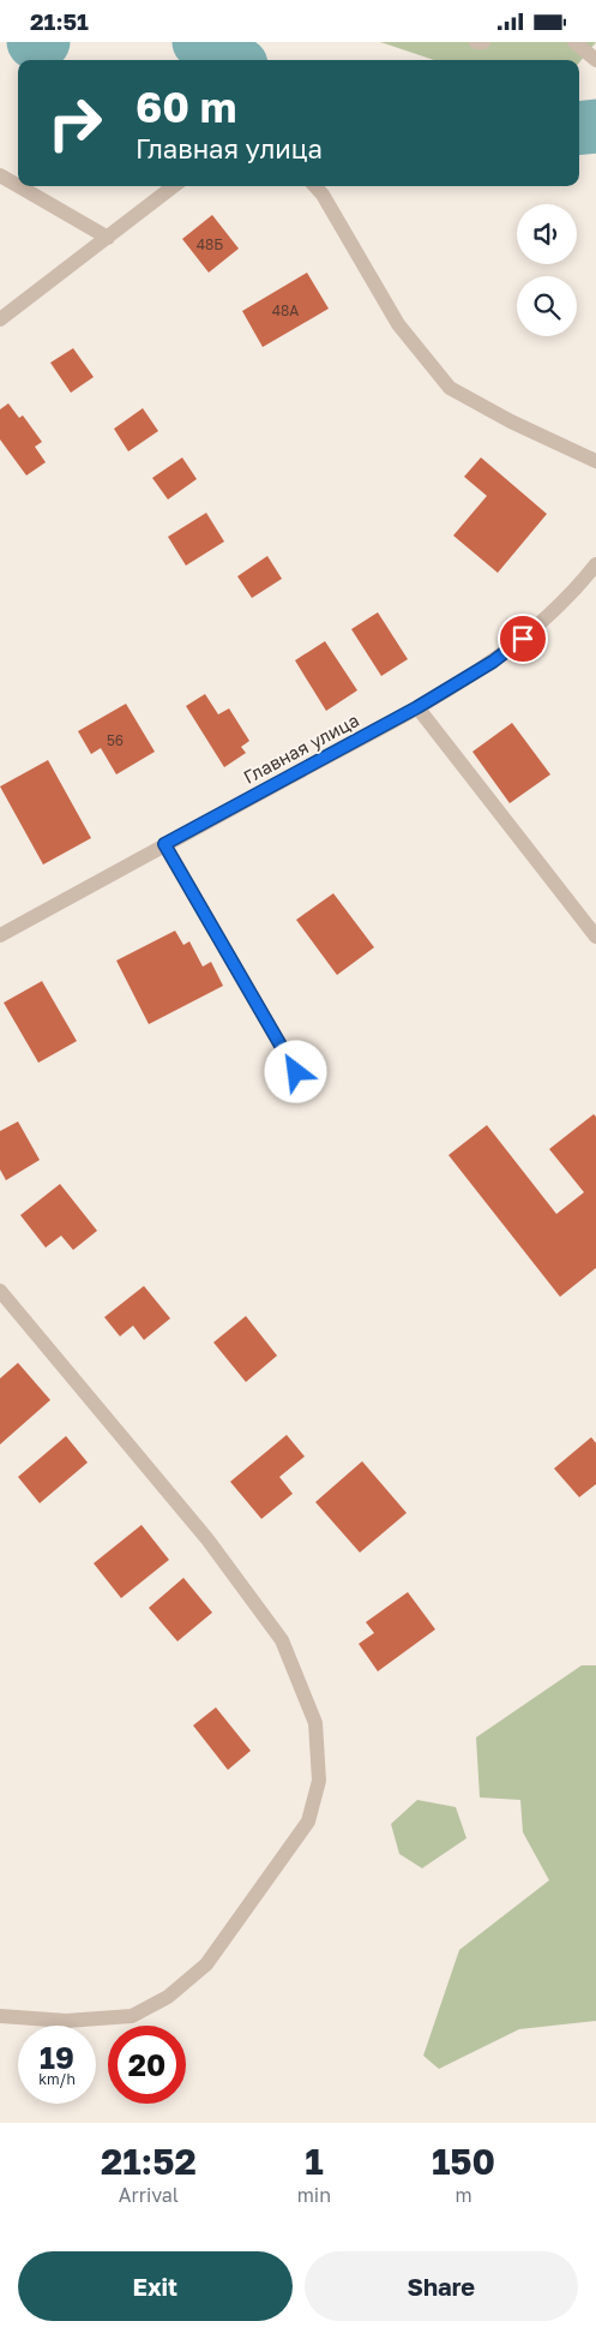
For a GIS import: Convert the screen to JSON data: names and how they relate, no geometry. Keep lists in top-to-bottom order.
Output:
{
  "streets": {
    "street": ["Главная улица"]
  },
  "house_numbers": ["48Б", "48А", "56"],
  "page": {
    "status": "21:51",
    "turn": ["60 m", "Главная улица"],
    "speed": "19 km/h",
    "limit": "20",
    "eta": [
      "21:52",
      "Arrival",
      "1",
      "min",
      "150",
      "m"
    ],
    "buttons": ["Exit", "Share"]
  }
}
